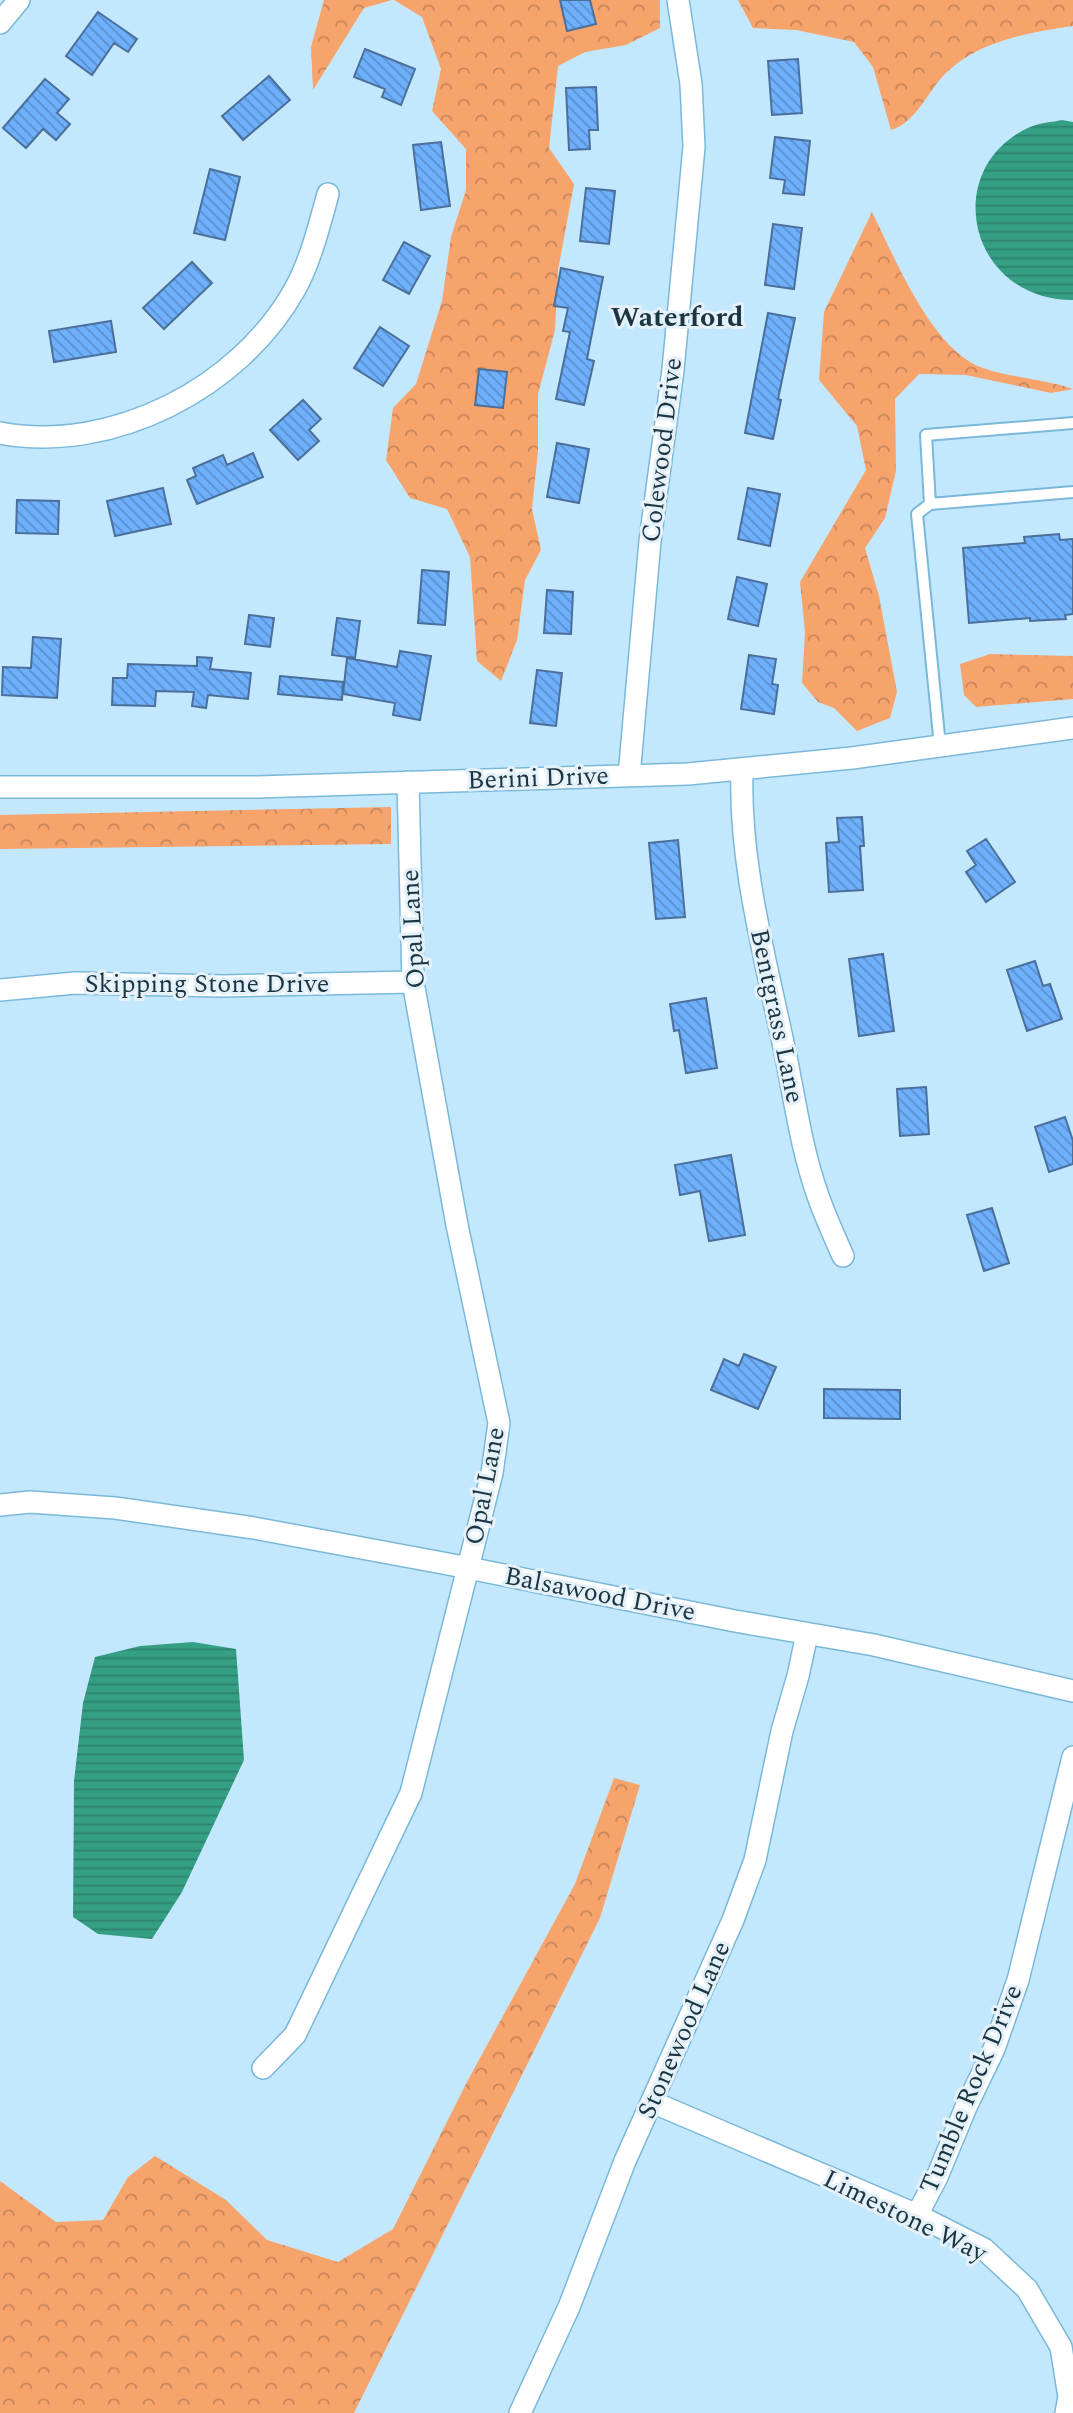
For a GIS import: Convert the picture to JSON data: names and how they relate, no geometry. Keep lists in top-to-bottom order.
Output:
{
  "streets": {
    "street": [
      "Colewood Drive",
      "Berini Drive",
      "Opal Lane",
      "Skipping Stone Drive",
      "Bentgrass Lane",
      "Balsawood Drive",
      "Stonewood Lane",
      "Tumble Rock Drive",
      "Limestone Way"
    ]
  },
  "crossings": [
    ["Colewood Drive", "Berini Drive"],
    ["Berini Drive", "Opal Lane"],
    ["Berini Drive", "Bentgrass Lane"],
    ["Opal Lane", "Skipping Stone Drive"],
    ["Opal Lane", "Balsawood Drive"],
    ["Balsawood Drive", "Stonewood Lane"],
    ["Stonewood Lane", "Limestone Way"],
    ["Tumble Rock Drive", "Limestone Way"]
  ],
  "districts": ["Waterford"]
}
